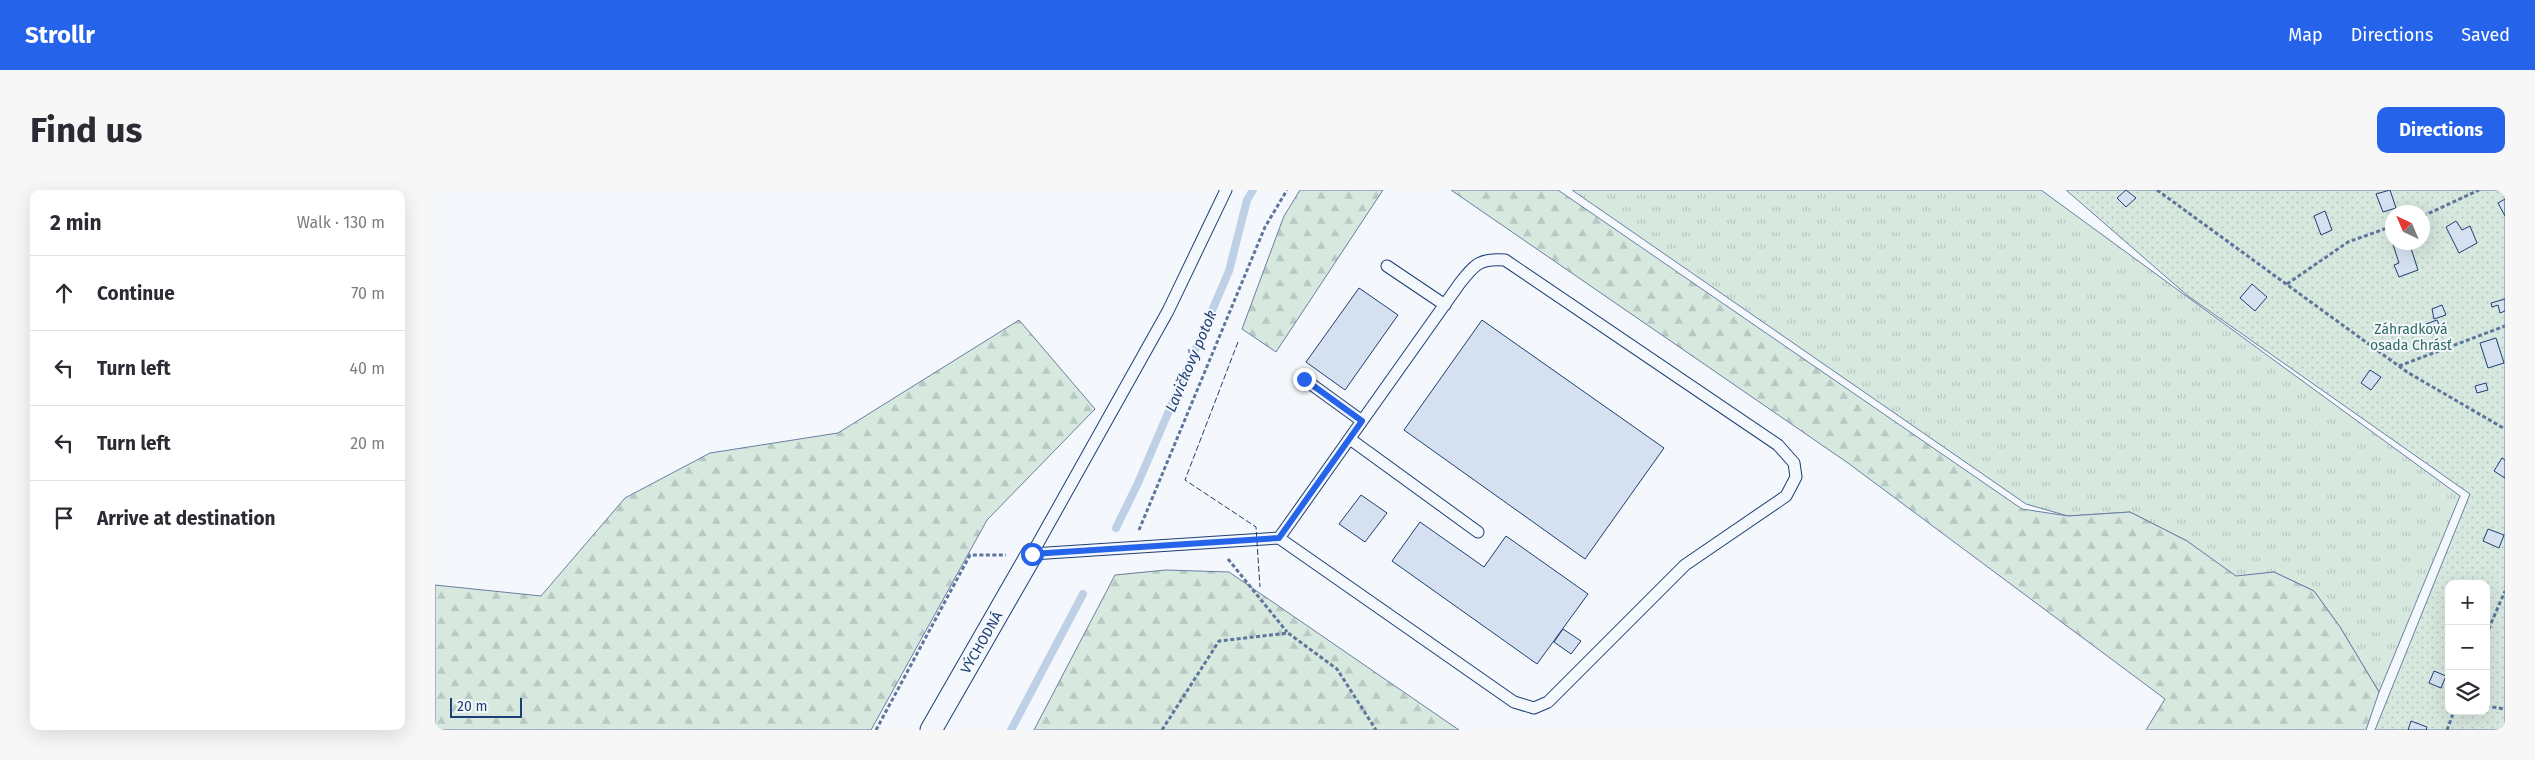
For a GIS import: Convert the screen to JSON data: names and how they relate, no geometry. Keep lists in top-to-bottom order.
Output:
{
  "streets": {
    "street": ["VÝCHODNÁ"]
  },
  "water": ["Lavičkový potok"],
  "parks": ["Záhradková osada Chrásť"],
  "scale_bar": "20 m",
  "north": "top left",
  "page": {
    "header": "Strollr",
    "nav": ["Map", "Directions", "Saved"],
    "buttons": "Directions",
    "title": "Find us",
    "heading": ["2 min", "Walk · 130 m"],
    "list": [
      ["Continue", "70 m"],
      ["Turn left", "40 m"],
      ["Turn left", "20 m"],
      "Arrive at destination"
    ],
    "map_buttons": ["+", "−"],
    "scale": "20 m"
  }
}
